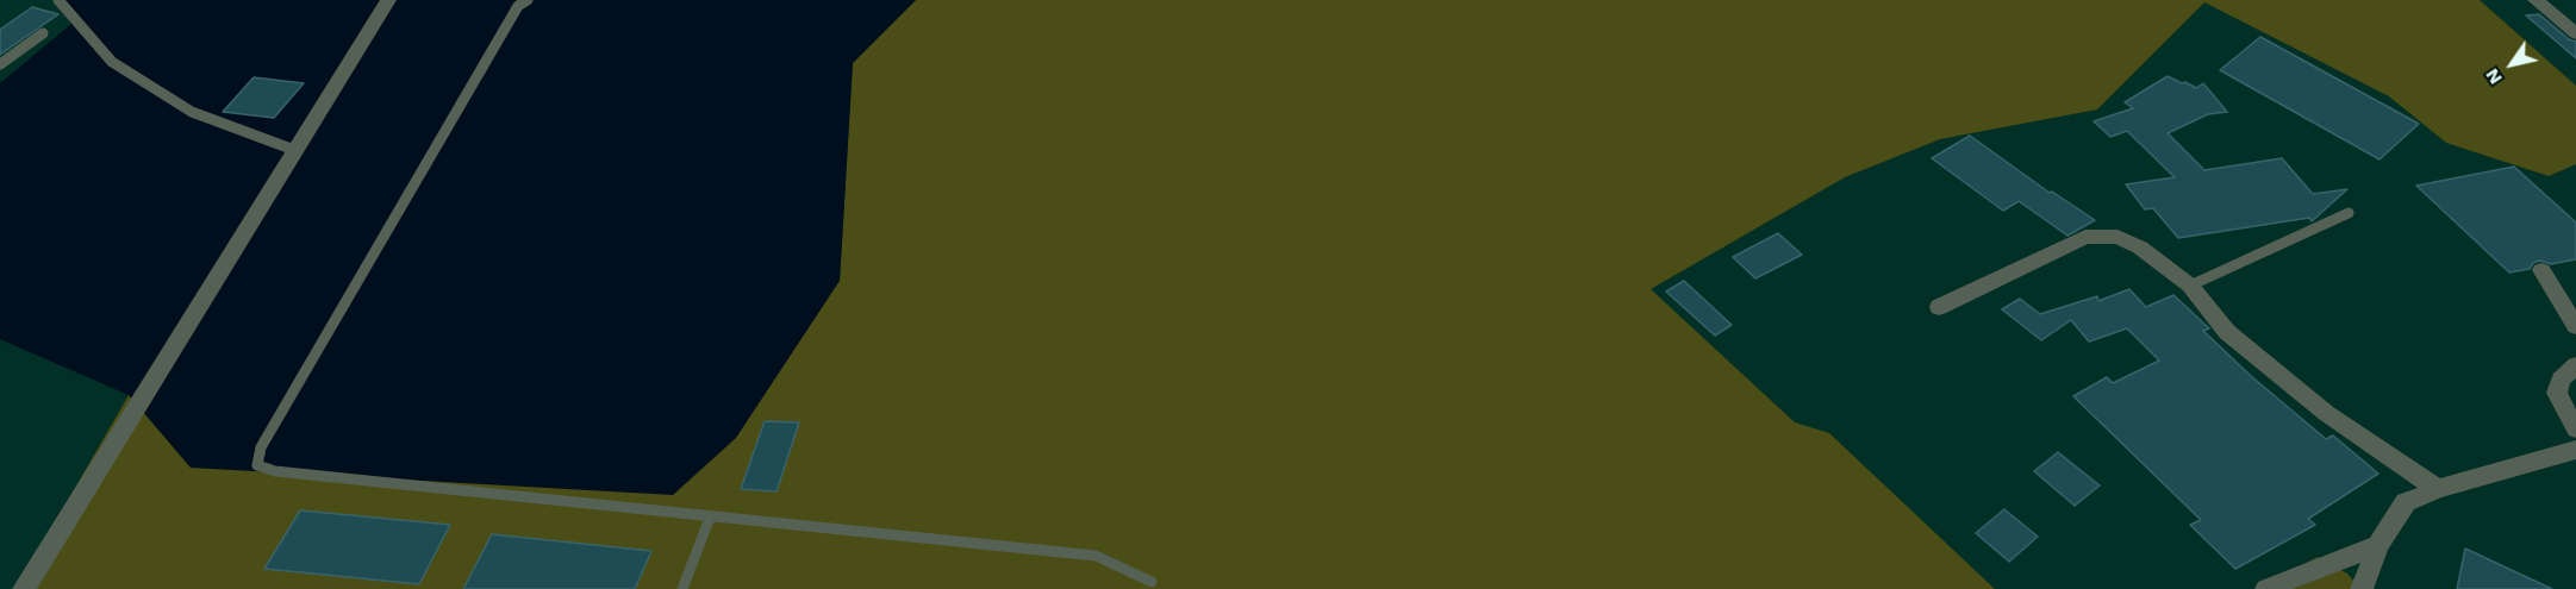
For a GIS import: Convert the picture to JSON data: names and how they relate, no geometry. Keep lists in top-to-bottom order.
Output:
{
  "north": "bottom left"
}
